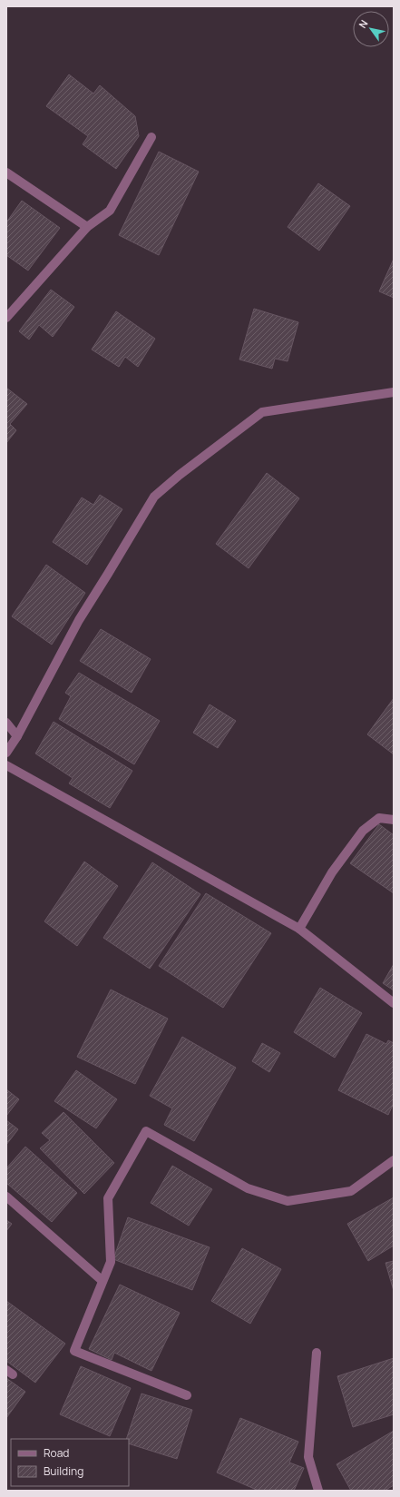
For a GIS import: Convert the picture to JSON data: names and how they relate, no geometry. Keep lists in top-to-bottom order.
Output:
{
  "legend": ["Road", "Building"],
  "north": "top left"
}
